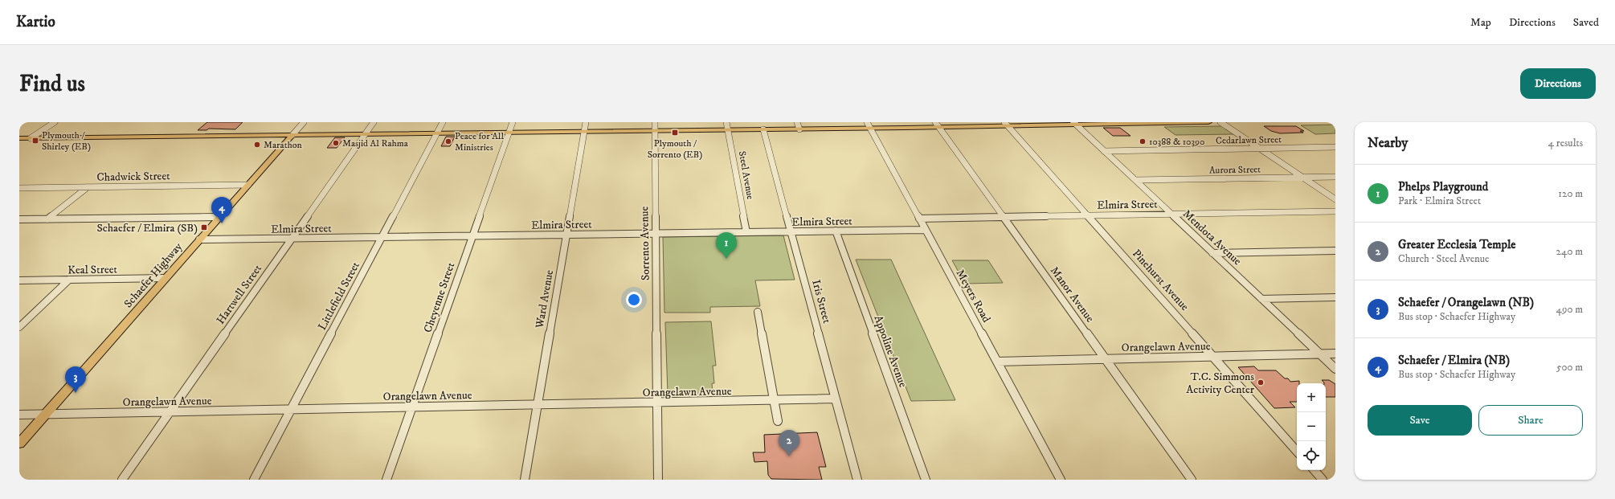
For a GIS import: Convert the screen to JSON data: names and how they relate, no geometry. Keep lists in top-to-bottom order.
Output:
{
  "streets": {
    "main road": ["Schaefer Highway"],
    "street": [
      "Cedarlawn Street",
      "Aurora Street",
      "Steel Avenue",
      "Chadwick Street",
      "Elmira Street",
      "Mendota Avenue",
      "Sorrento Avenue",
      "Keal Street",
      "Pinehurst Avenue",
      "Hartwell Street",
      "Manor Avenue",
      "Littlefield Street",
      "Meyers Road",
      "Cheyenne Street",
      "Ward Avenue",
      "Iris Street",
      "Orangelawn Avenue",
      "Appoline Avenue"
    ]
  },
  "crossings": [
    ["Cedarlawn Street", "Mendota Avenue"],
    ["Aurora Street", "Mendota Avenue"],
    ["Steel Avenue", "Elmira Street"],
    ["Chadwick Street", "Schaefer Highway"],
    ["Elmira Street", "Mendota Avenue"],
    ["Elmira Street", "Sorrento Avenue"],
    ["Elmira Street", "Schaefer Highway"],
    ["Elmira Street", "Pinehurst Avenue"],
    ["Elmira Street", "Hartwell Street"],
    ["Elmira Street", "Manor Avenue"],
    ["Elmira Street", "Littlefield Street"],
    ["Elmira Street", "Meyers Road"],
    ["Elmira Street", "Cheyenne Street"],
    ["Elmira Street", "Ward Avenue"],
    ["Elmira Street", "Iris Street"],
    ["Elmira Street", "Appoline Avenue"],
    ["Mendota Avenue", "Orangelawn Avenue"],
    ["Sorrento Avenue", "Orangelawn Avenue"],
    ["Keal Street", "Schaefer Highway"],
    ["Schaefer Highway", "Orangelawn Avenue"],
    ["Pinehurst Avenue", "Orangelawn Avenue"],
    ["Hartwell Street", "Orangelawn Avenue"],
    ["Manor Avenue", "Orangelawn Avenue"],
    ["Littlefield Street", "Orangelawn Avenue"],
    ["Meyers Road", "Orangelawn Avenue"],
    ["Cheyenne Street", "Orangelawn Avenue"],
    ["Ward Avenue", "Orangelawn Avenue"],
    ["Iris Street", "Orangelawn Avenue"]
  ],
  "places": {
    "transit": ["Plymouth / Sorrento (EB)", "Plymouth / Shirley (EB)", "Schaefer / Elmira (SB)"],
    "other": [
      "Peace for All Ministries",
      "10388 & 10390",
      "Masjid Al Rahma",
      "Marathon",
      "T.C. Simmons Activity Center"
    ]
  },
  "page": {
    "header": "Kartio",
    "nav": ["Map", "Directions", "Saved"],
    "buttons": [
      "Directions",
      ["Save", "Share"]
    ],
    "title": "Find us",
    "heading": ["Nearby", "4 results"],
    "list": [
      {
        "mark": "1",
        "name": "Phelps Playground",
        "note": "Park · Elmira Street",
        "value": "120 m"
      },
      {
        "mark": "2",
        "name": "Greater Ecclesia Temple",
        "note": "Church · Steel Avenue",
        "value": "240 m"
      },
      {
        "mark": "3",
        "name": "Schaefer / Orangelawn (NB)",
        "note": "Bus stop · Schaefer Highway",
        "value": "490 m"
      },
      {
        "mark": "4",
        "name": "Schaefer / Elmira (NB)",
        "note": "Bus stop · Schaefer Highway",
        "value": "500 m"
      }
    ],
    "pins": [
      "4",
      "1",
      "3",
      "2"
    ],
    "map_buttons": ["+", "−"]
  }
}
